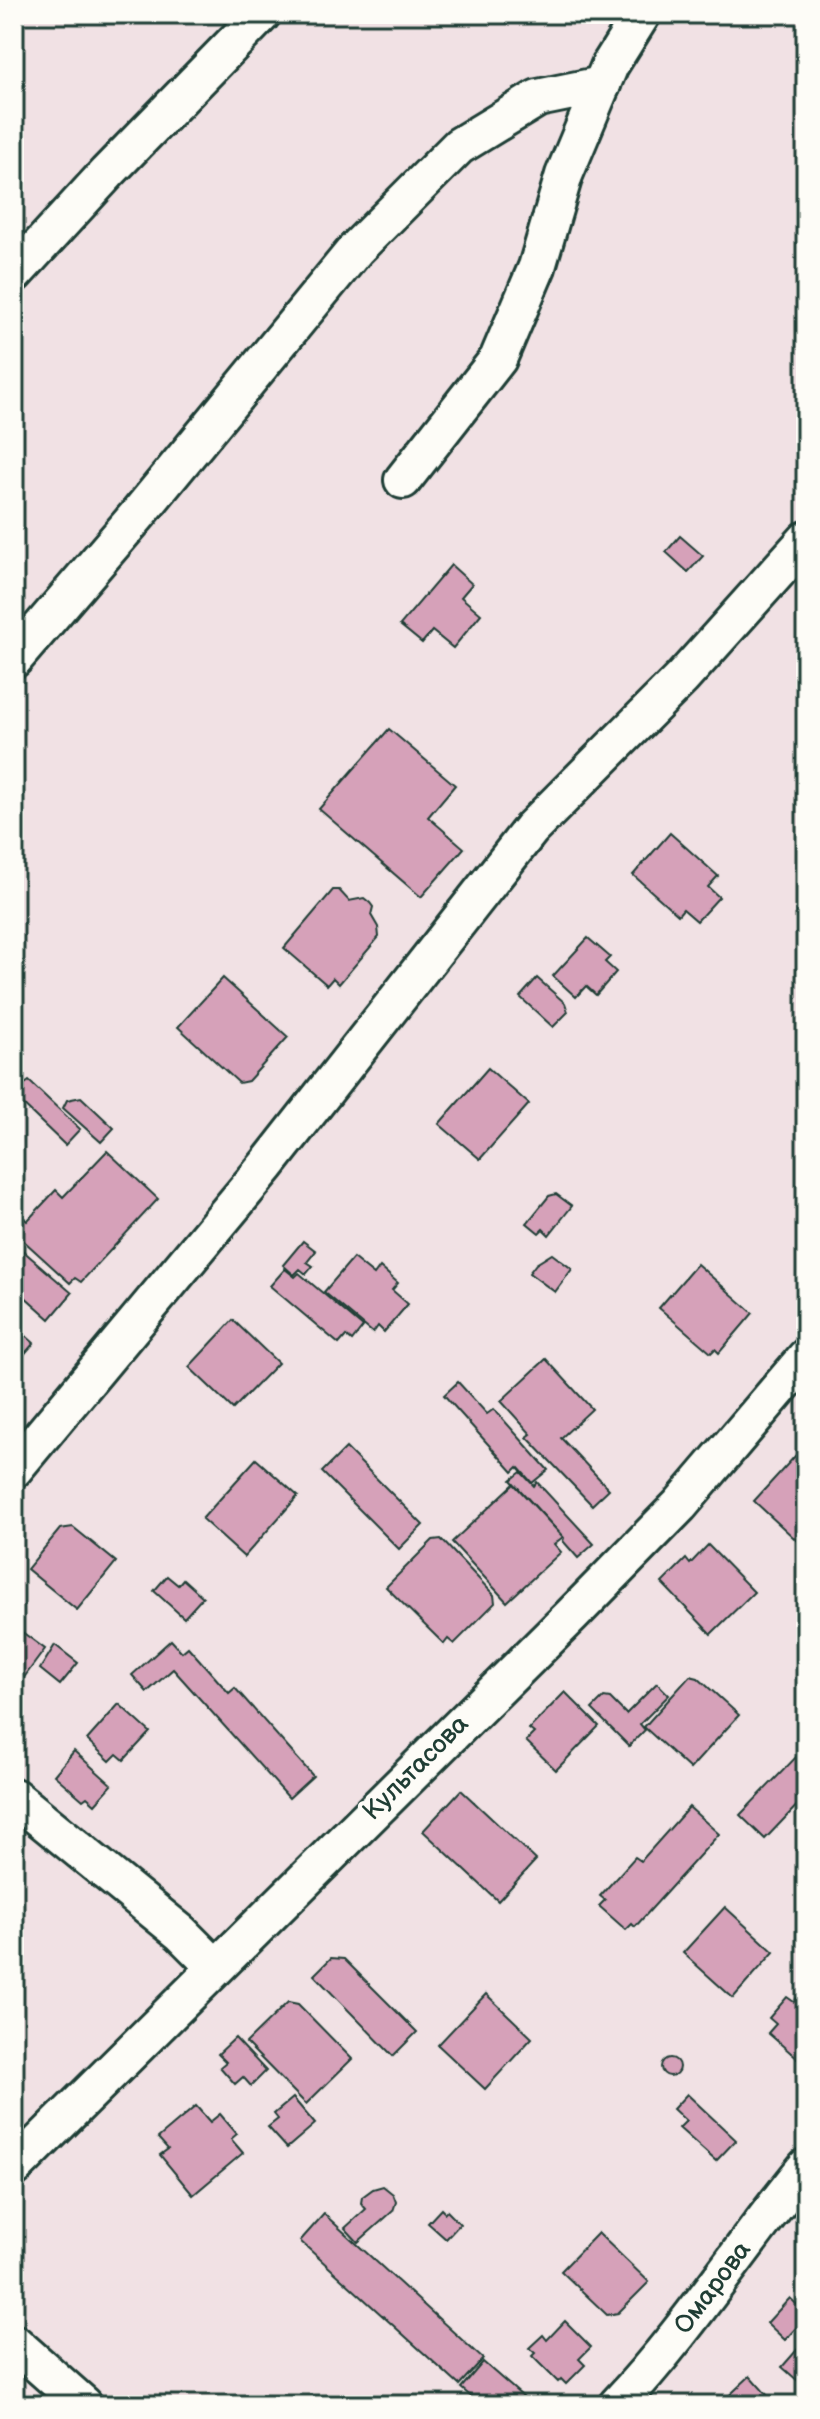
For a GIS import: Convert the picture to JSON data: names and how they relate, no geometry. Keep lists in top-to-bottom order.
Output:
{
  "streets": {
    "street": ["Культасова", "Омарова"]
  }
}
